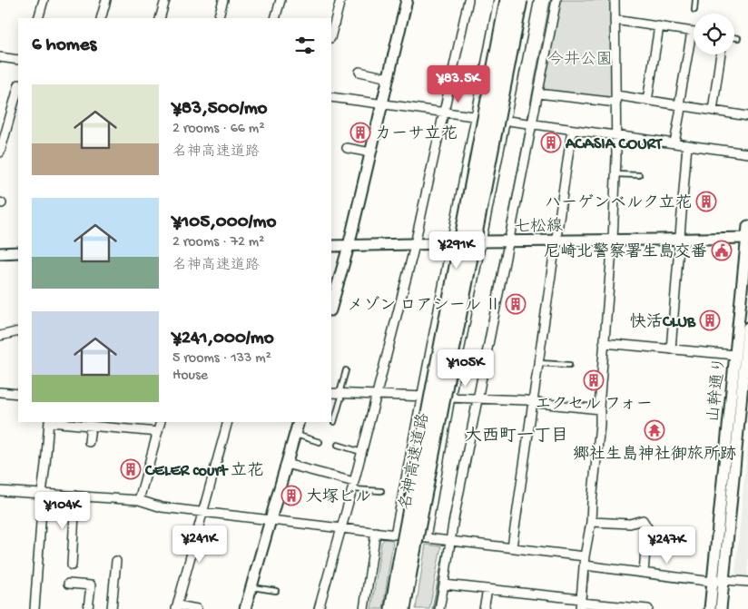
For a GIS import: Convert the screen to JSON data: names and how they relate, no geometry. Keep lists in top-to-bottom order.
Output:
{
  "streets": {
    "highway": ["名神高速道路"],
    "street": ["七松線", "山幹通り"]
  },
  "crossings": [
    ["七松線", "山幹通り"]
  ],
  "districts": ["大西町一丁目"],
  "parks": ["今井公園"],
  "places": {
    "building": [
      "カーサ立花",
      "ACASIA COURT",
      "ハーゲンベルク立花",
      "メゾン ロアシール Ⅱ",
      "快活CLUB",
      "エクセル フォー",
      "CELER court 立花",
      "大塚ビル"
    ],
    "public building": ["尼崎北警察署生島交番"],
    "temple": ["郷社生島神社御旅所跡"]
  },
  "page": {
    "heading": "6 homes",
    "price": [
      "¥83.5K",
      "¥291K",
      "¥105K",
      "¥104K",
      "¥241K",
      "¥247K"
    ],
    "list": [
      {
        "name": "¥83,500/mo",
        "note": "2 rooms · 66 m² · 名神高速道路"
      },
      {
        "name": "¥105,000/mo",
        "note": "2 rooms · 72 m² · 名神高速道路"
      },
      {
        "name": "¥241,000/mo",
        "note": "5 rooms · 133 m² · House"
      }
    ]
  }
}
